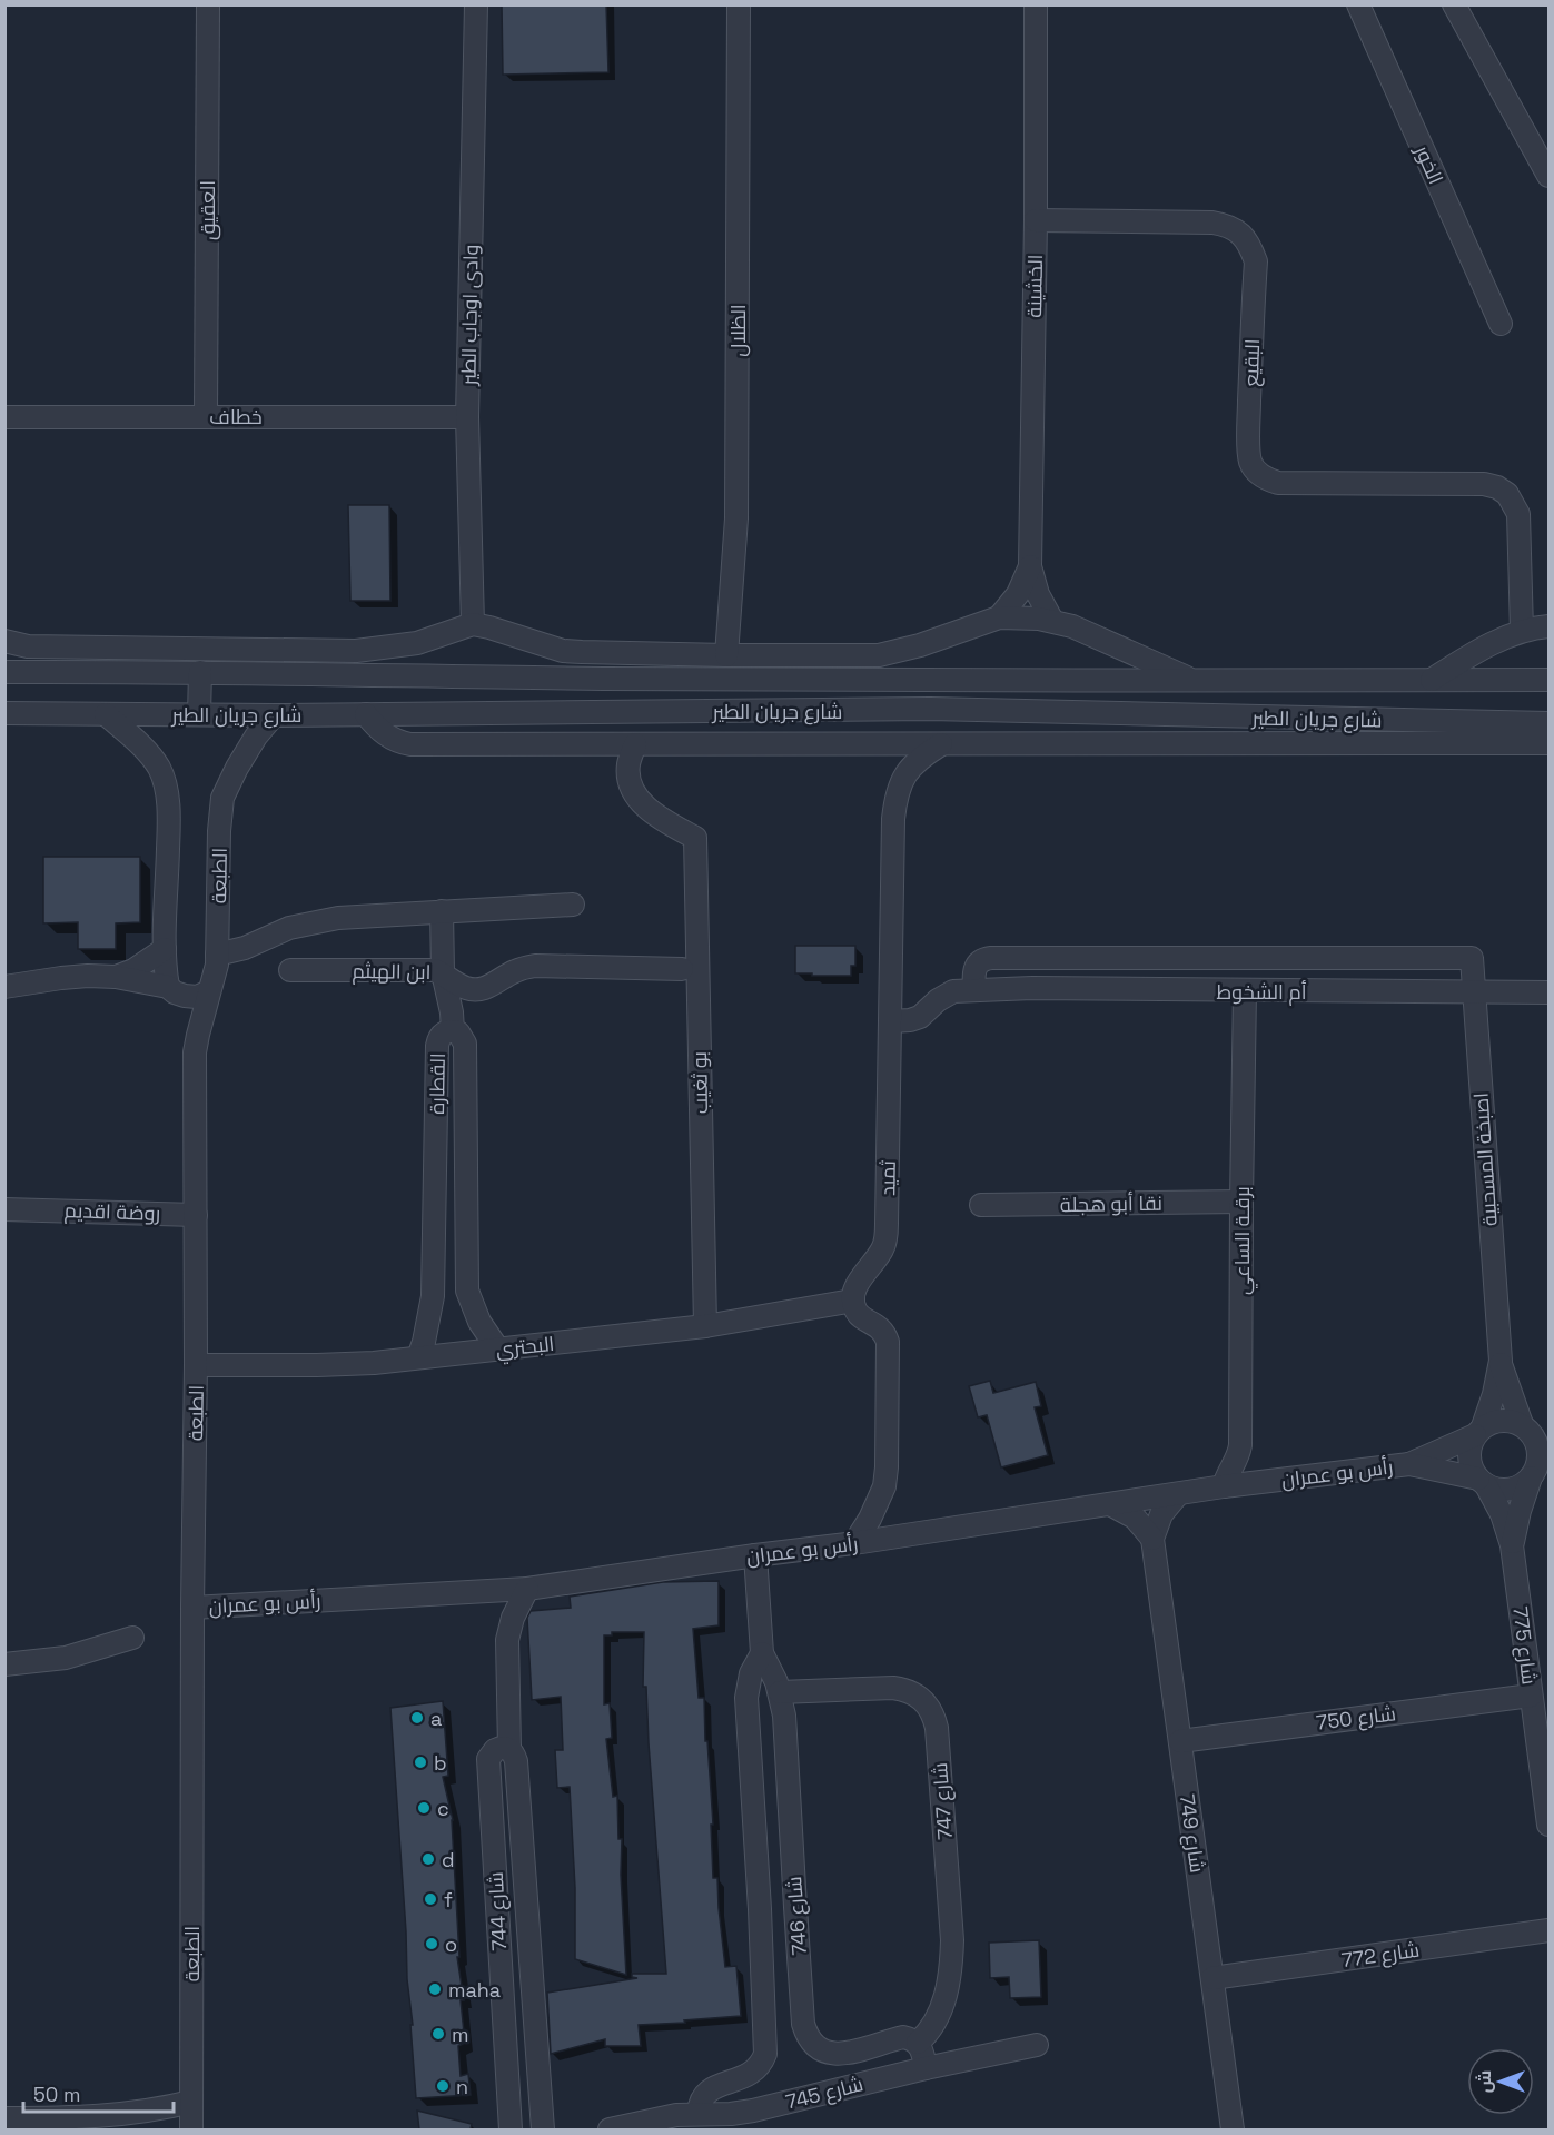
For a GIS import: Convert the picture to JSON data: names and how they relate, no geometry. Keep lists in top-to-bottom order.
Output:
{
  "streets": {
    "street": [
      "الخور",
      "العقيق",
      "الخشينة",
      "وادى اوجاب الطير",
      "الظلال",
      "البقيع",
      "خطاف",
      "شارع جريان الطير",
      "الطبعة",
      "ابن الهيثم",
      "أم الشخوط",
      "بو ثغيب",
      "القطارة",
      "اصبخة المسحبية",
      "ثميد",
      "نقا أبو هجلة",
      "روضة اقديم",
      "برقـة الساعي",
      "البحتري",
      "رأس بو عمران",
      "شارع 775",
      "شارع 750",
      "شارع 747",
      "شارع 749",
      "شارع 744",
      "شارع 746",
      "شارع 772",
      "شارع 745"
    ]
  },
  "crossings": [
    ["العقيق", "خطاف"],
    ["الخشينة", "البقيع"],
    ["الخشينة", "شارع جريان الطير"],
    ["وادى اوجاب الطير", "خطاف"],
    ["وادى اوجاب الطير", "شارع جريان الطير"],
    ["الظلال", "شارع جريان الطير"],
    ["شارع جريان الطير", "الطبعة"],
    ["الطبعة", "روضة اقديم"],
    ["الطبعة", "البحتري"],
    ["الطبعة", "رأس بو عمران"],
    ["أم الشخوط", "اصبخة المسحبية"],
    ["أم الشخوط", "ثميد"],
    ["أم الشخوط", "برقـة الساعي"],
    ["بو ثغيب", "البحتري"],
    ["القطارة", "البحتري"],
    ["اصبخة المسحبية", "رأس بو عمران"],
    ["اصبخة المسحبية", "شارع 775"],
    ["ثميد", "البحتري"],
    ["نقا أبو هجلة", "برقـة الساعي"],
    ["برقـة الساعي", "رأس بو عمران"],
    ["رأس بو عمران", "شارع 775"],
    ["رأس بو عمران", "شارع 744"],
    ["رأس بو عمران", "شارع 746"],
    ["شارع 775", "شارع 750"],
    ["شارع 750", "شارع 749"],
    ["شارع 747", "شارع 746"],
    ["شارع 749", "شارع 772"],
    ["شارع 746", "شارع 745"]
  ],
  "places": [
    "a",
    "b",
    "c",
    "d",
    "f",
    "o",
    "maha",
    "m",
    "n"
  ],
  "scale_bar": "50 m",
  "north": "left"
}
